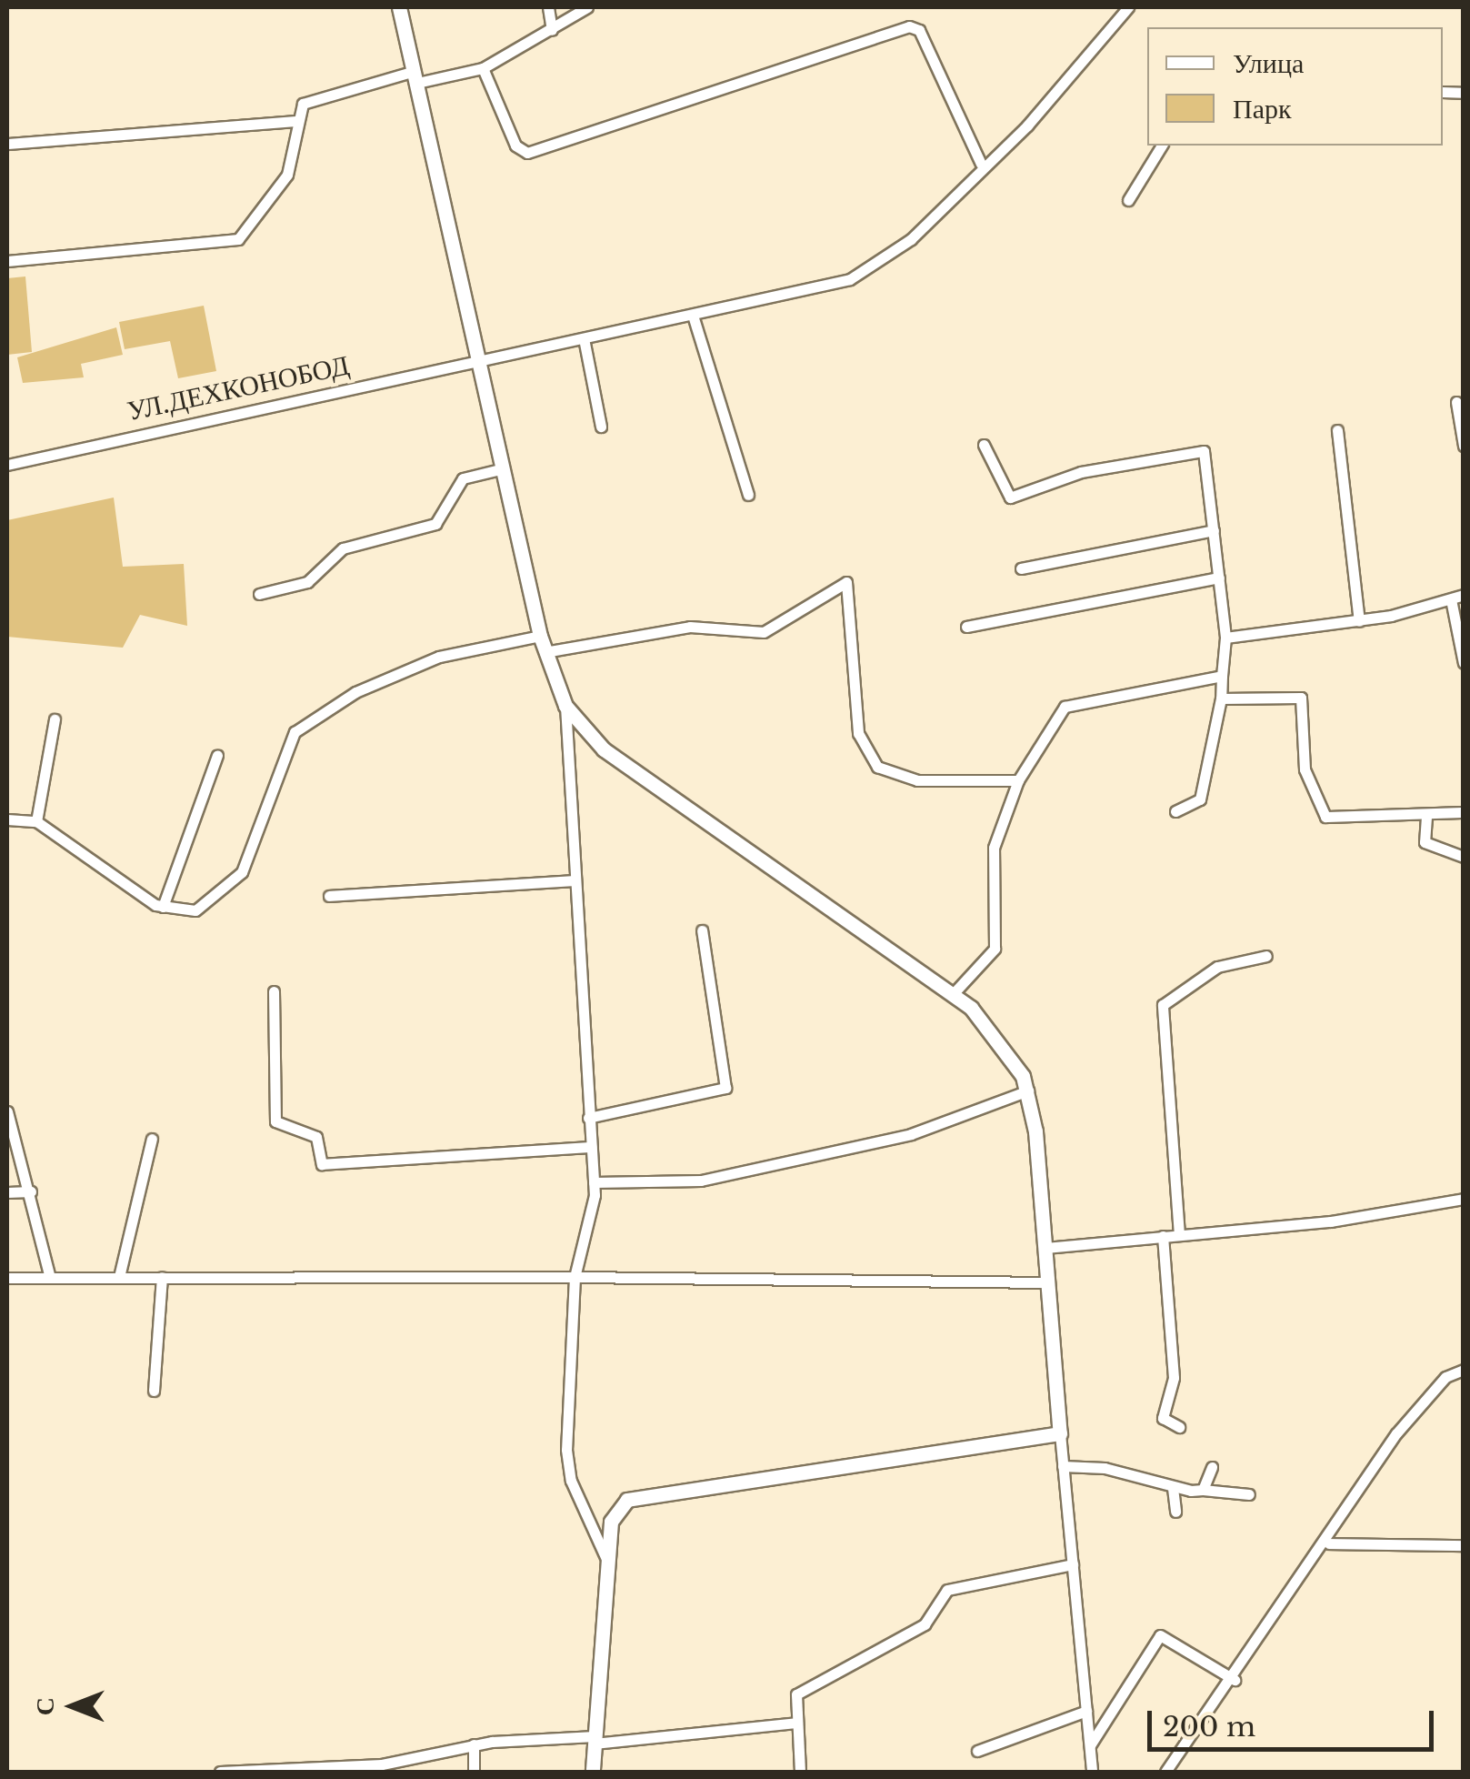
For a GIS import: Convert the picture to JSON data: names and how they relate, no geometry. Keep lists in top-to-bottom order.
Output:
{
  "streets": {
    "street": ["УЛ.ДЕХКОНОБОД"]
  },
  "legend": ["Улица", "Парк"],
  "scale_bar": "200 m",
  "north": "left"
}
